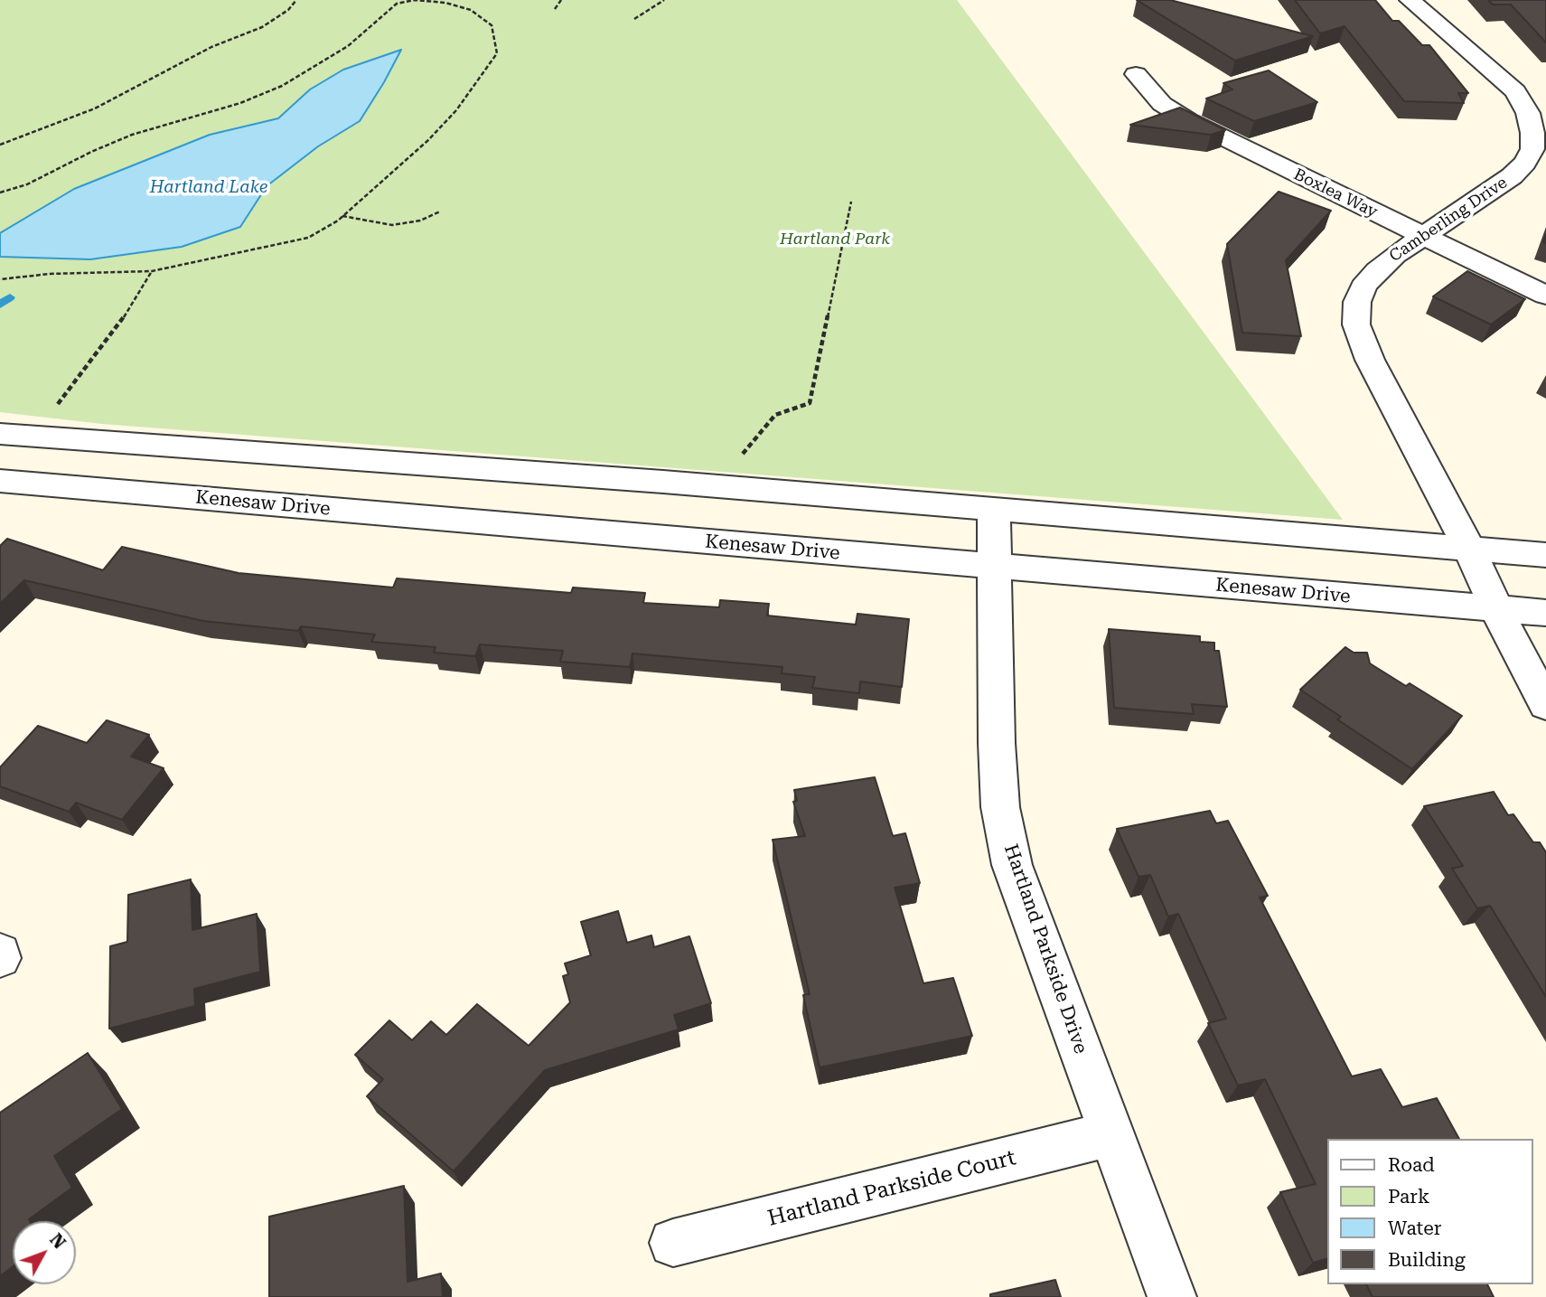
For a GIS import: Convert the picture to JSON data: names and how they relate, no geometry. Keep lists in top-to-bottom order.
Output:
{
  "streets": {
    "street": [
      "Boxlea Way",
      "Camberling Drive",
      "Kenesaw Drive",
      "Hartland Parkside Drive",
      "Hartland Parkside Court"
    ]
  },
  "crossings": [
    ["Boxlea Way", "Camberling Drive"],
    ["Camberling Drive", "Kenesaw Drive"],
    ["Kenesaw Drive", "Hartland Parkside Drive"],
    ["Hartland Parkside Drive", "Hartland Parkside Court"]
  ],
  "water": ["Hartland Lake"],
  "parks": ["Hartland Park"],
  "legend": [
    "Road",
    "Park",
    "Water",
    "Building"
  ],
  "north": "top right"
}
